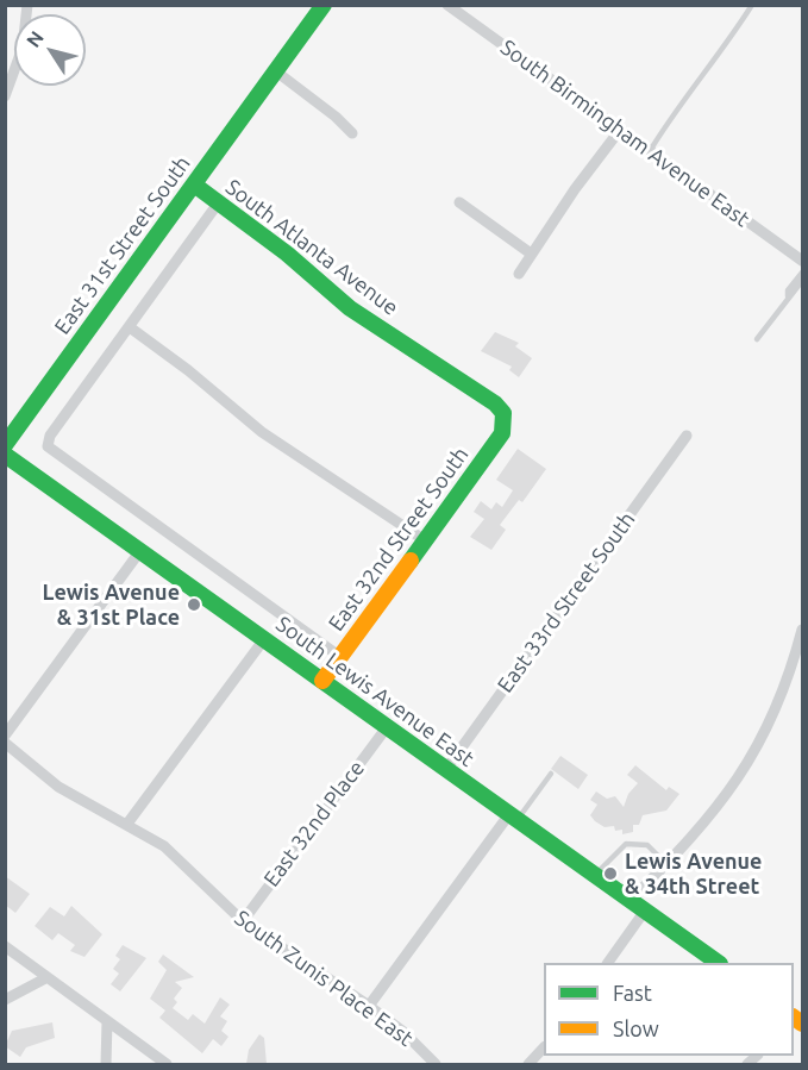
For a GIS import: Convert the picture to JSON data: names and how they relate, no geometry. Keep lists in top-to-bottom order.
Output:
{
  "streets": {
    "main road": [
      "East 31st Street South",
      "South Atlanta Avenue",
      "East 32nd Street South",
      "South Lewis Avenue East"
    ],
    "street": [
      "South Birmingham Avenue East",
      "East 33rd Street South",
      "East 32nd Place",
      "South Zunis Place East"
    ]
  },
  "crossings": [
    ["East 31st Street South", "South Atlanta Avenue"],
    ["South Atlanta Avenue", "East 32nd Street South"],
    ["East 32nd Street South", "South Lewis Avenue East"],
    ["East 33rd Street South", "South Lewis Avenue East"],
    ["South Lewis Avenue East", "East 32nd Place"],
    ["East 32nd Place", "South Zunis Place East"]
  ],
  "places": ["Lewis Avenue & 31st Place", "Lewis Avenue & 34th Street"],
  "legend": ["Fast", "Slow"],
  "north": "top left"
}
